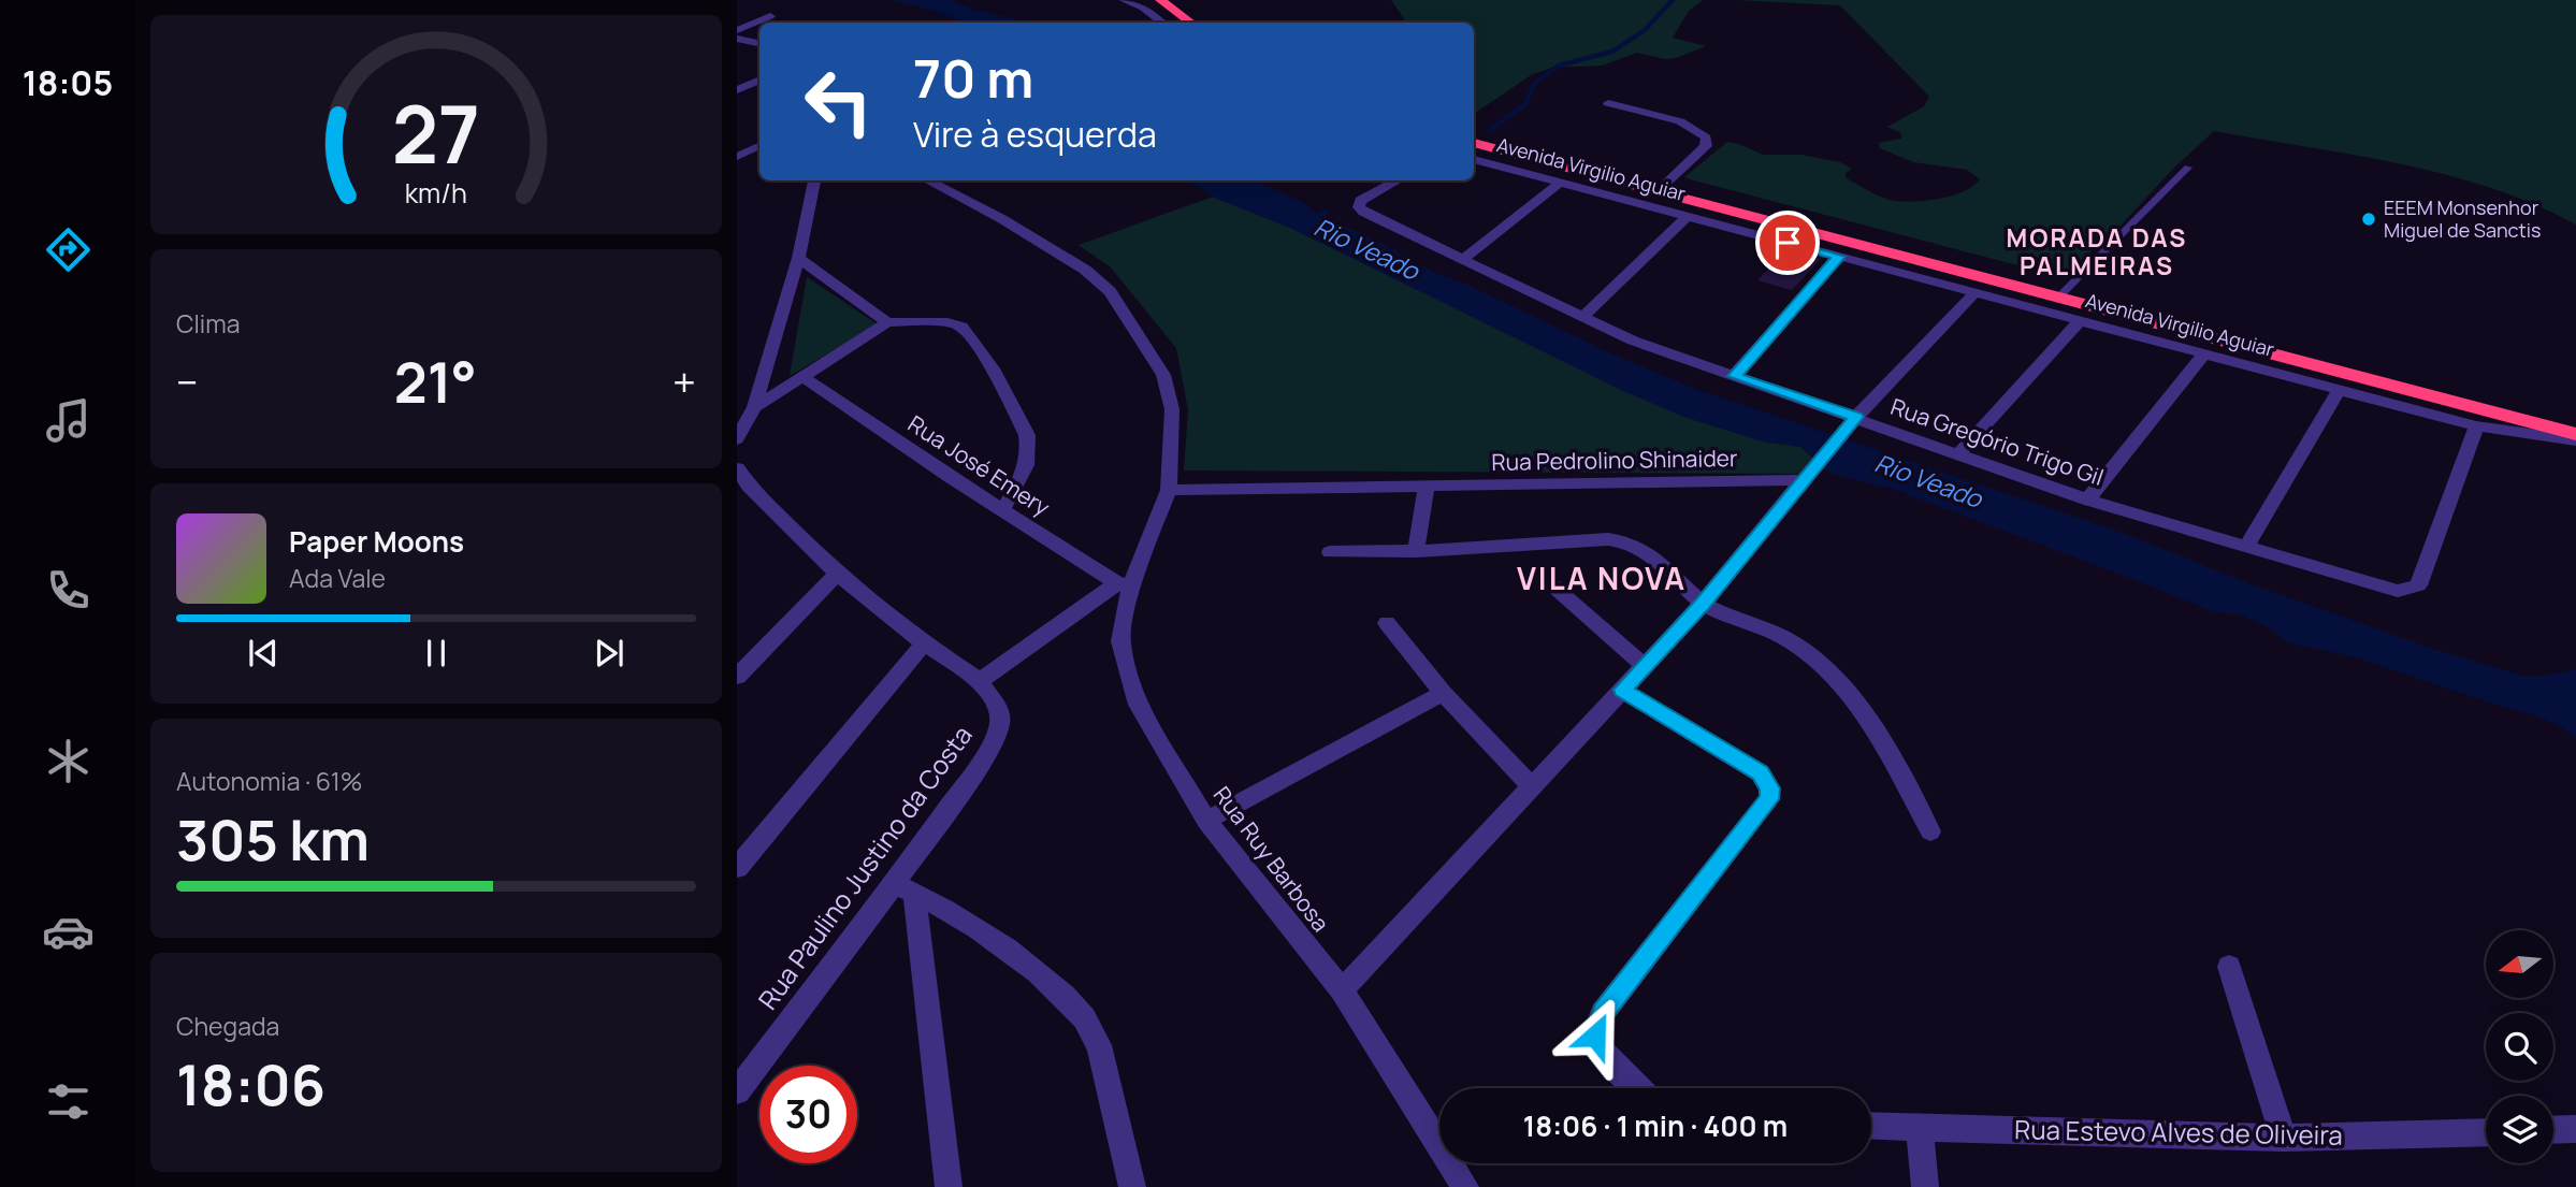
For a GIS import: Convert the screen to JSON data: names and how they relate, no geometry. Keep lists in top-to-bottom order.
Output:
{
  "streets": {
    "street": [
      "Avenida Virgilio Aguiar",
      "Rua Gregório Trigo Gil",
      "Rua Pedrolino Shinaider",
      "Rua José Emery",
      "Rua Ruy Barbosa",
      "Rua Paulino Justino da Costa",
      "Rua Estevo Alves de Oliveira"
    ]
  },
  "crossings": [
    ["Avenida Virgilio Aguiar", "Rua Gregório Trigo Gil"],
    ["Rua Pedrolino Shinaider", "Rua Ruy Barbosa"],
    ["Rua José Emery", "Rua Ruy Barbosa"]
  ],
  "districts": ["MORADA DAS PALMEIRAS", "VILA NOVA"],
  "water": ["Rio Veado"],
  "places": ["EEEM Monsenhor Miguel de Sanctis"],
  "north": "left",
  "page": {
    "tabs": "18:05",
    "turn": ["70 m", "Vire à esquerda"],
    "tile": [
      "Clima",
      ["Autonomia · 61%", "305 km"],
      ["Chegada", "18:06"]
    ],
    "heat": ["−", "21°", "+"],
    "song": ["Paper Moons", "Ada Vale"],
    "limit": "30",
    "trip": "18:06 · 1 min · 400 m",
    "gauge": ["27", "km/h"]
  }
}
